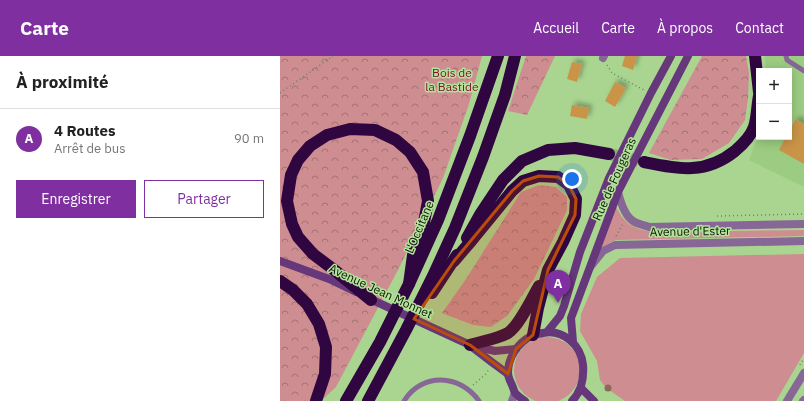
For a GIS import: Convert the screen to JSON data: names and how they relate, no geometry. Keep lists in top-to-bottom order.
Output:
{
  "streets": {
    "highway": ["L'Occitane"],
    "main road": ["Rue de Fougeras", "Avenue Jean Monnet"],
    "street": ["Avenue d'Ester"]
  },
  "crossings": [
    ["Rue de Fougeras", "Avenue d'Ester"]
  ],
  "parks": ["Bois de la Bastide"],
  "page": {
    "header": "Carte",
    "nav": [
      "Accueil",
      "Carte",
      "À propos",
      "Contact"
    ],
    "heading": "À proximité",
    "map_buttons": ["+", "−"],
    "list": [
      {
        "mark": "A",
        "name": "4 Routes",
        "note": "Arrêt de bus",
        "value": "90 m"
      }
    ],
    "buttons": ["Enregistrer", "Partager"],
    "pins": "A"
  }
}
